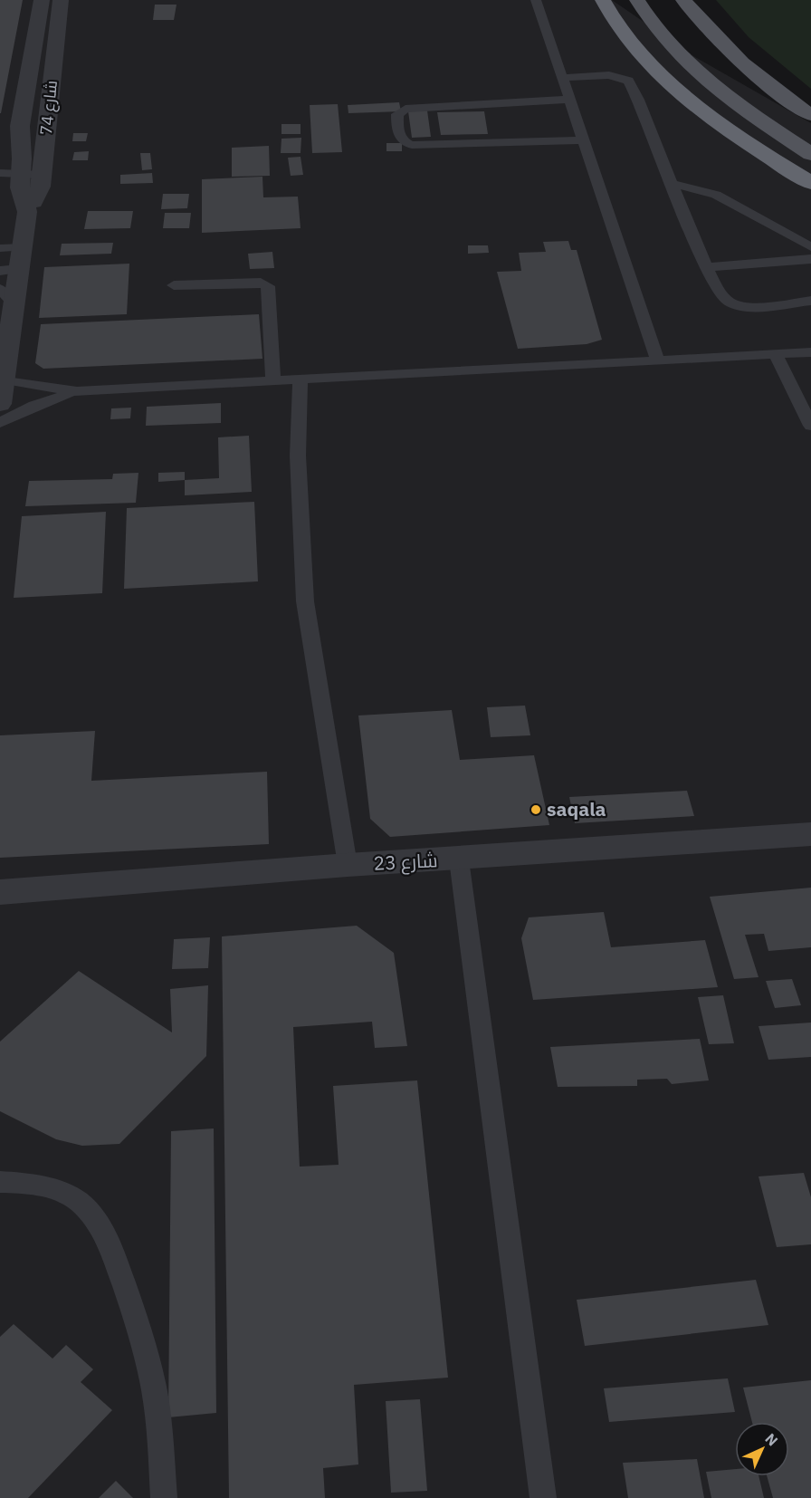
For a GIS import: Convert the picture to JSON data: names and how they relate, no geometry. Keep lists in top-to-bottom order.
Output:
{
  "streets": {
    "street": ["شارع 74", "شارع 23"]
  },
  "places": ["saqala"],
  "north": "top right"
}
